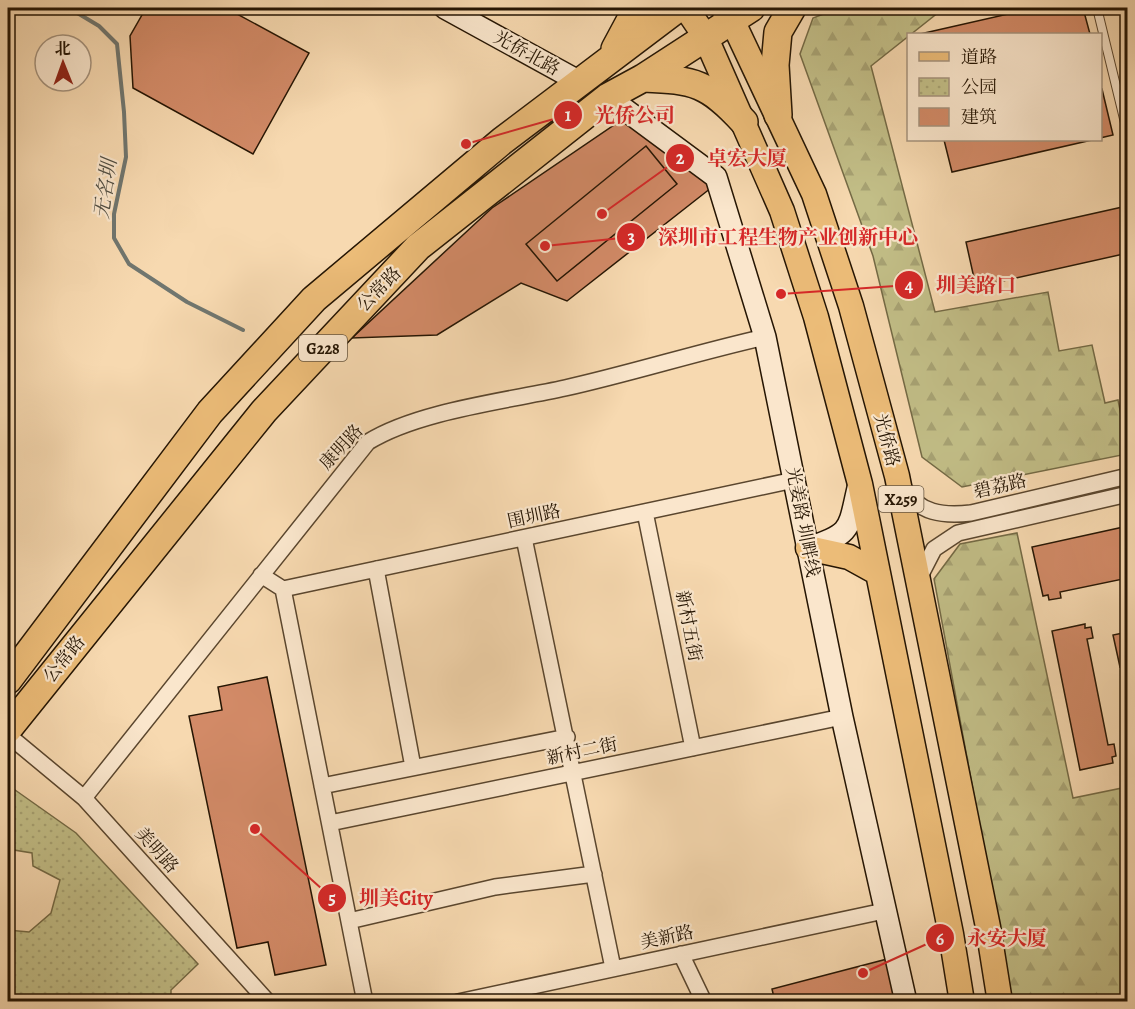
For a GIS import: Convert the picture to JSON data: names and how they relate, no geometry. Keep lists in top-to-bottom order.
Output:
{
  "streets": {
    "highway": ["公常路", "G228"],
    "main road": ["光侨路", "X259"],
    "street": [
      "光侨北路",
      "康明路",
      "碧荔路",
      "围圳路",
      "光姜路 圳畔线",
      "新村五街",
      "新村二街",
      "美明路",
      "美新路"
    ]
  },
  "crossings": [
    ["光侨北路", "公常路"],
    ["公常路", "光侨路"],
    ["公常路", "光姜路 圳畔线"],
    ["光侨路", "碧荔路"],
    ["康明路", "光姜路 圳畔线"],
    ["康明路", "美明路"],
    ["围圳路", "光姜路 圳畔线"],
    ["围圳路", "新村五街"],
    ["光姜路 圳畔线", "新村二街"],
    ["光姜路 圳畔线", "美新路"],
    ["新村五街", "新村二街"]
  ],
  "water": ["无名圳"],
  "places": [
    "光侨公司",
    "卓宏大厦",
    "深圳市工程生物产业创新中心",
    "圳美路口",
    "圳美City",
    "永安大厦"
  ],
  "legend": ["道路", "公园", "建筑"],
  "north": "top"
}
